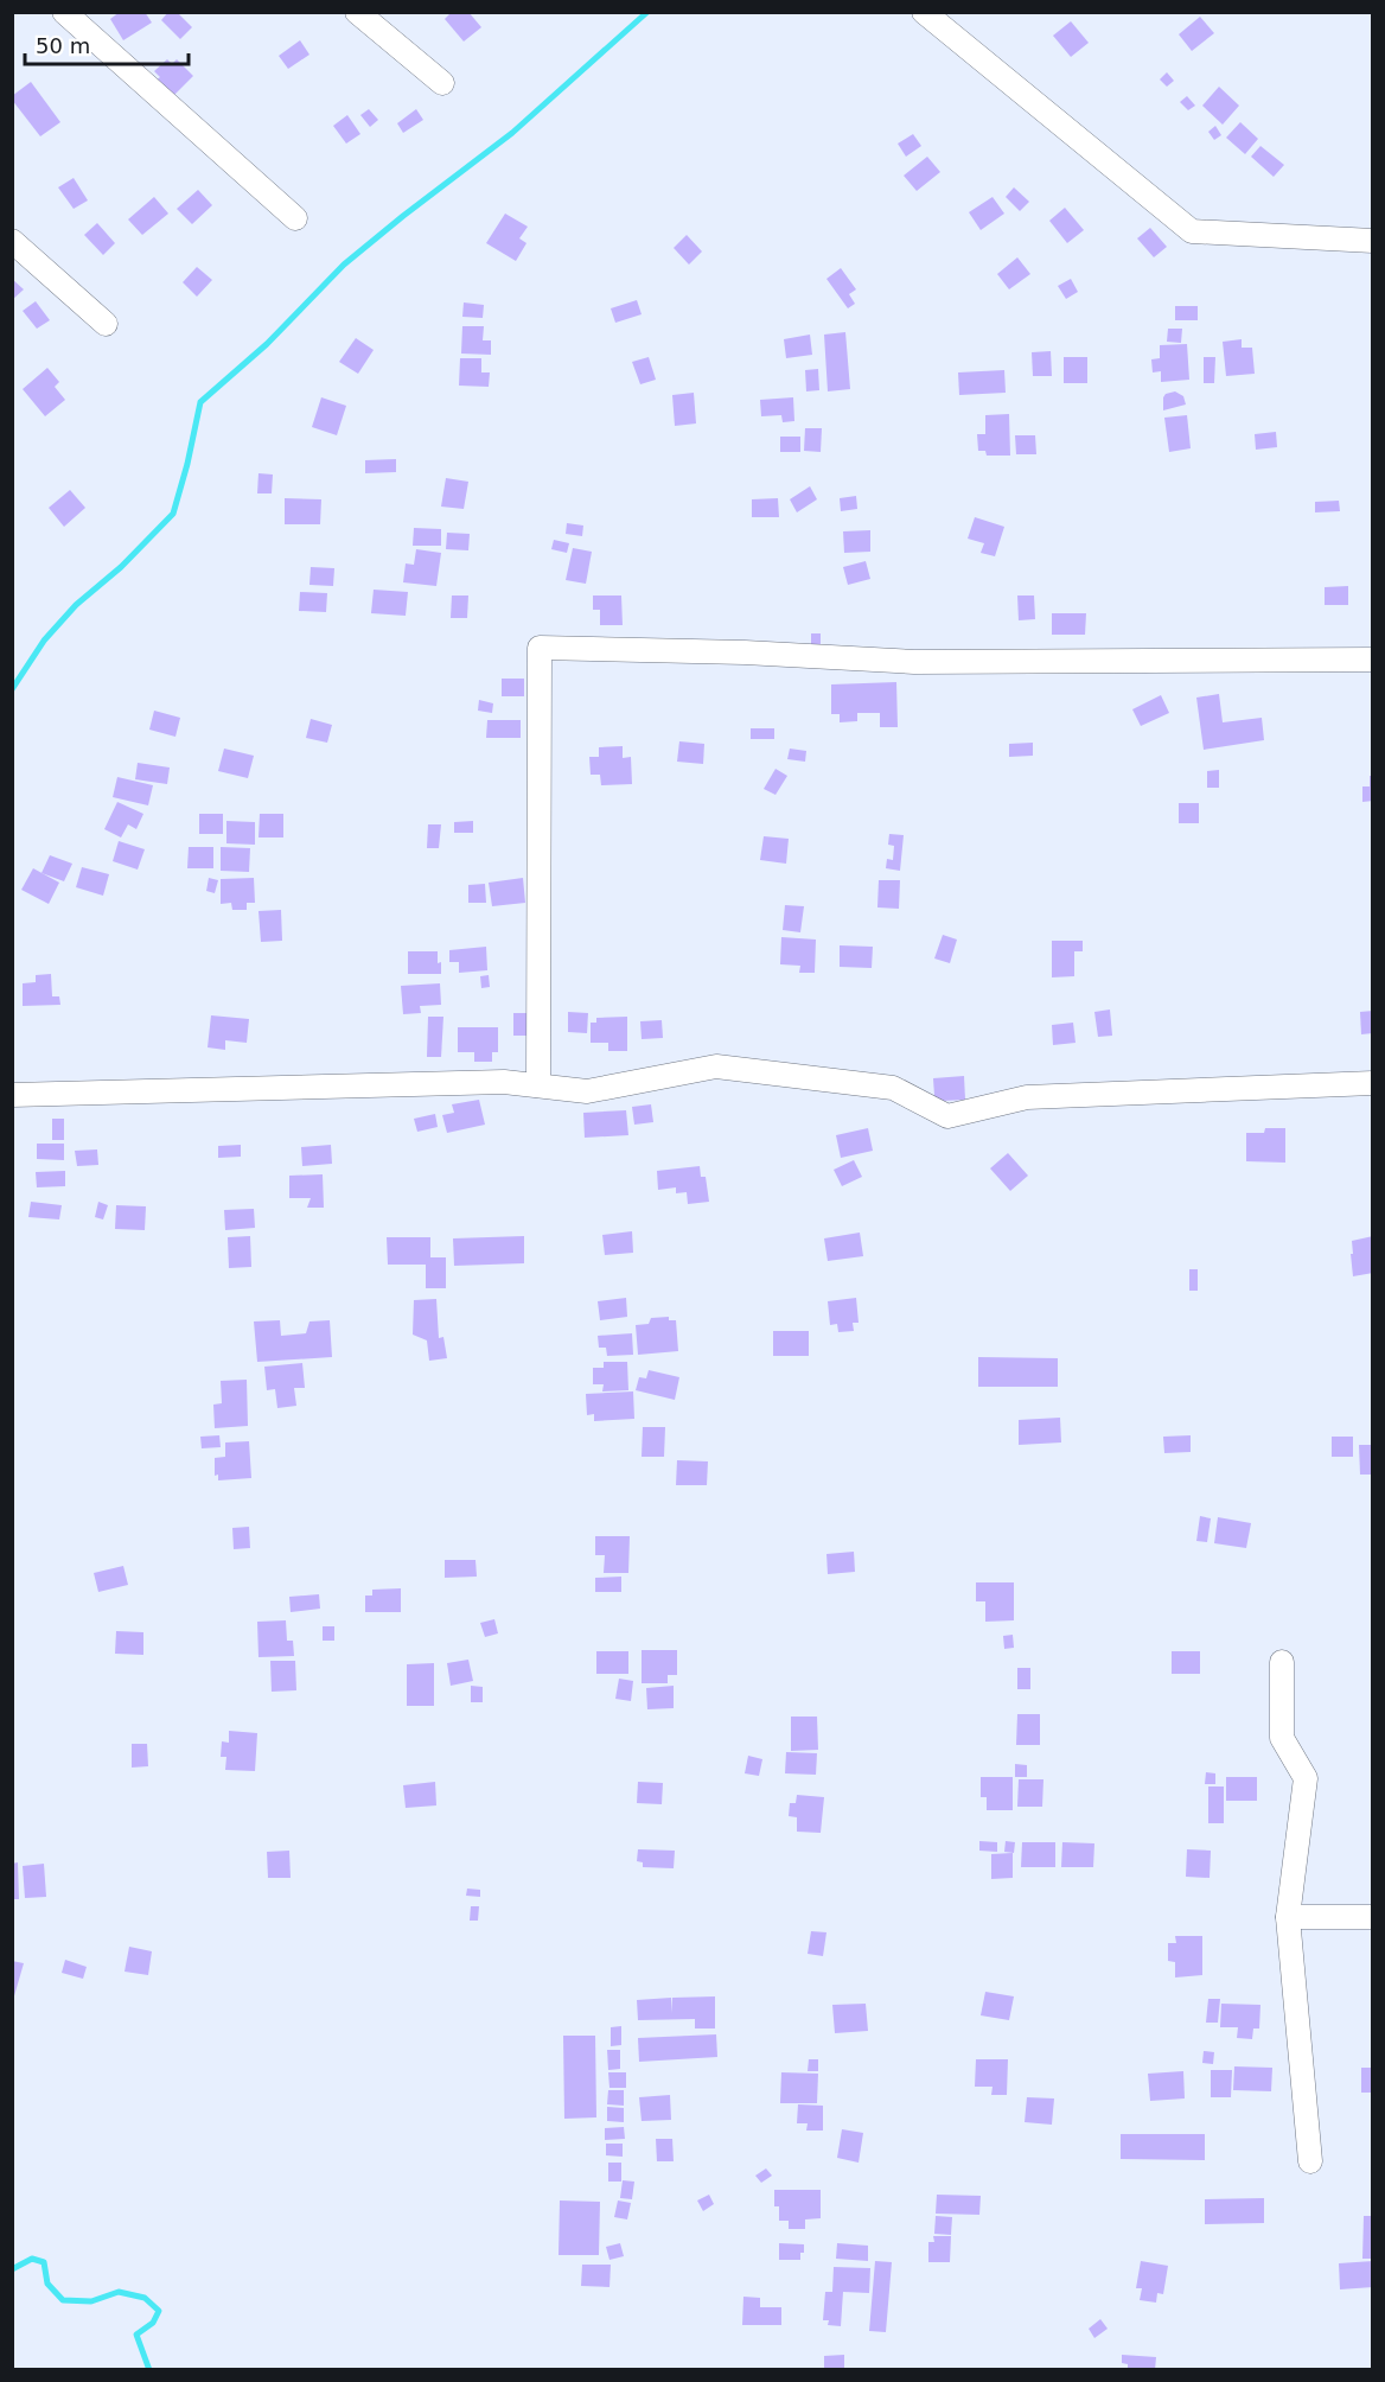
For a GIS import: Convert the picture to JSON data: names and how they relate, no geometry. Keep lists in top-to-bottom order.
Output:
{
  "scale_bar": "50 m"
}
